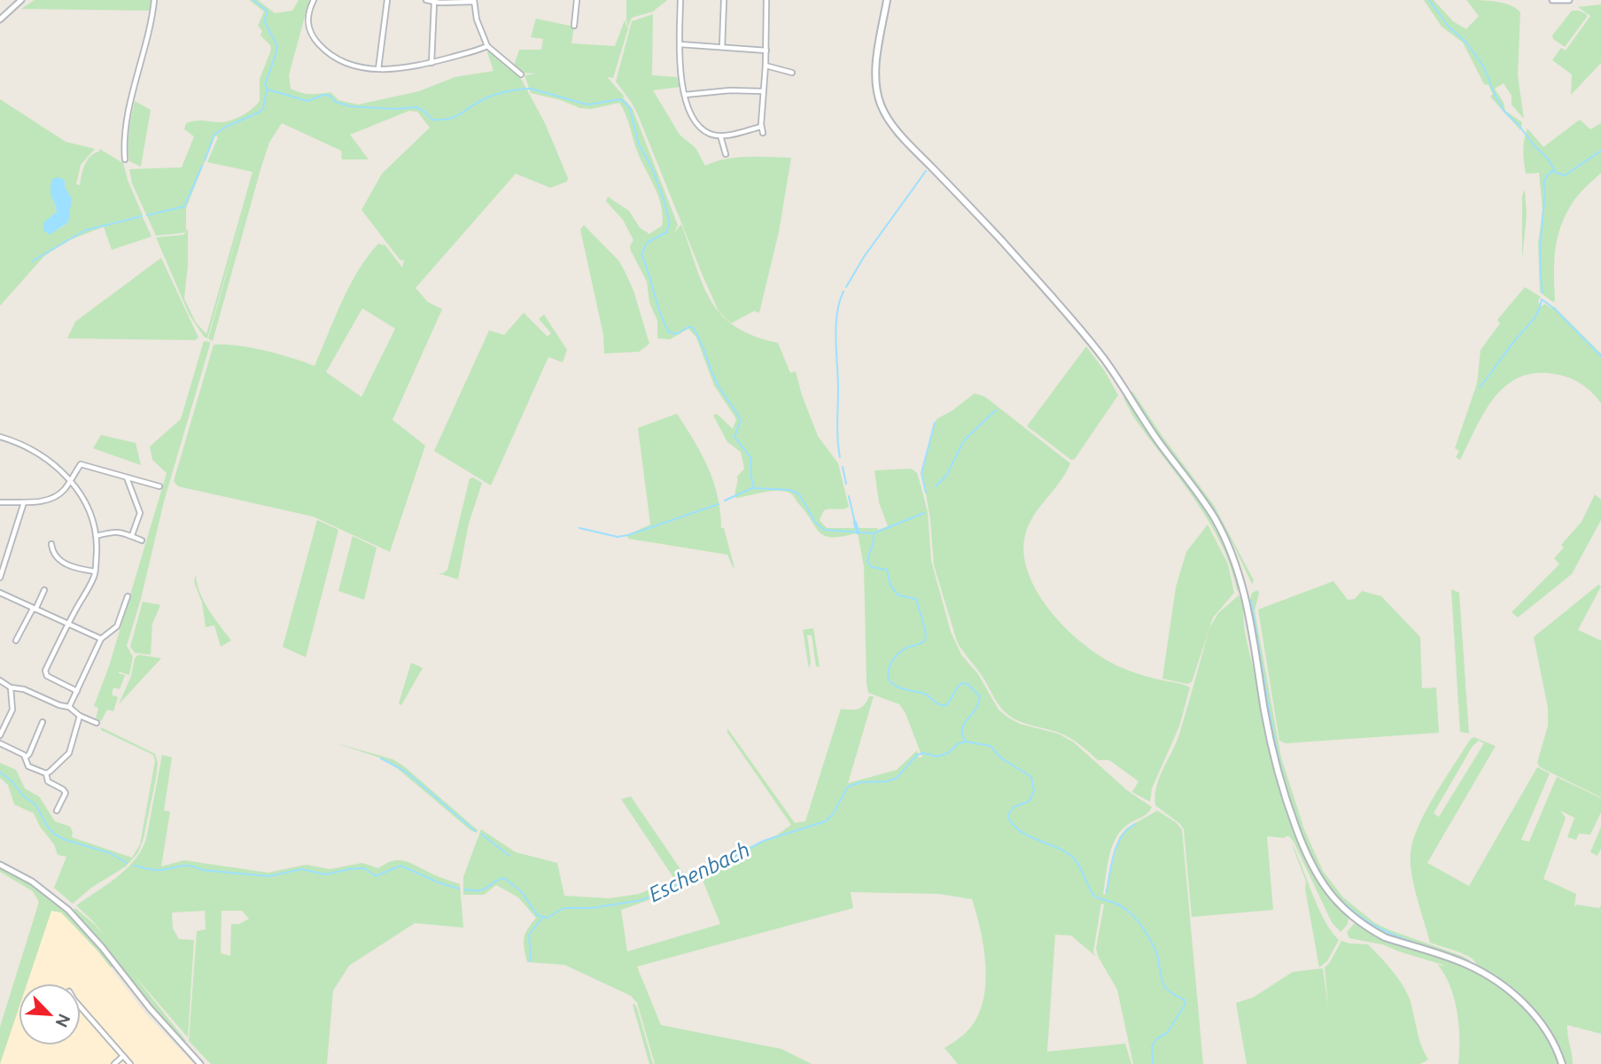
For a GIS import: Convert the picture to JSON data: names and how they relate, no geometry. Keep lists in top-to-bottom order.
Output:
{
  "water": ["Eschenbach"],
  "north": "bottom right"
}
